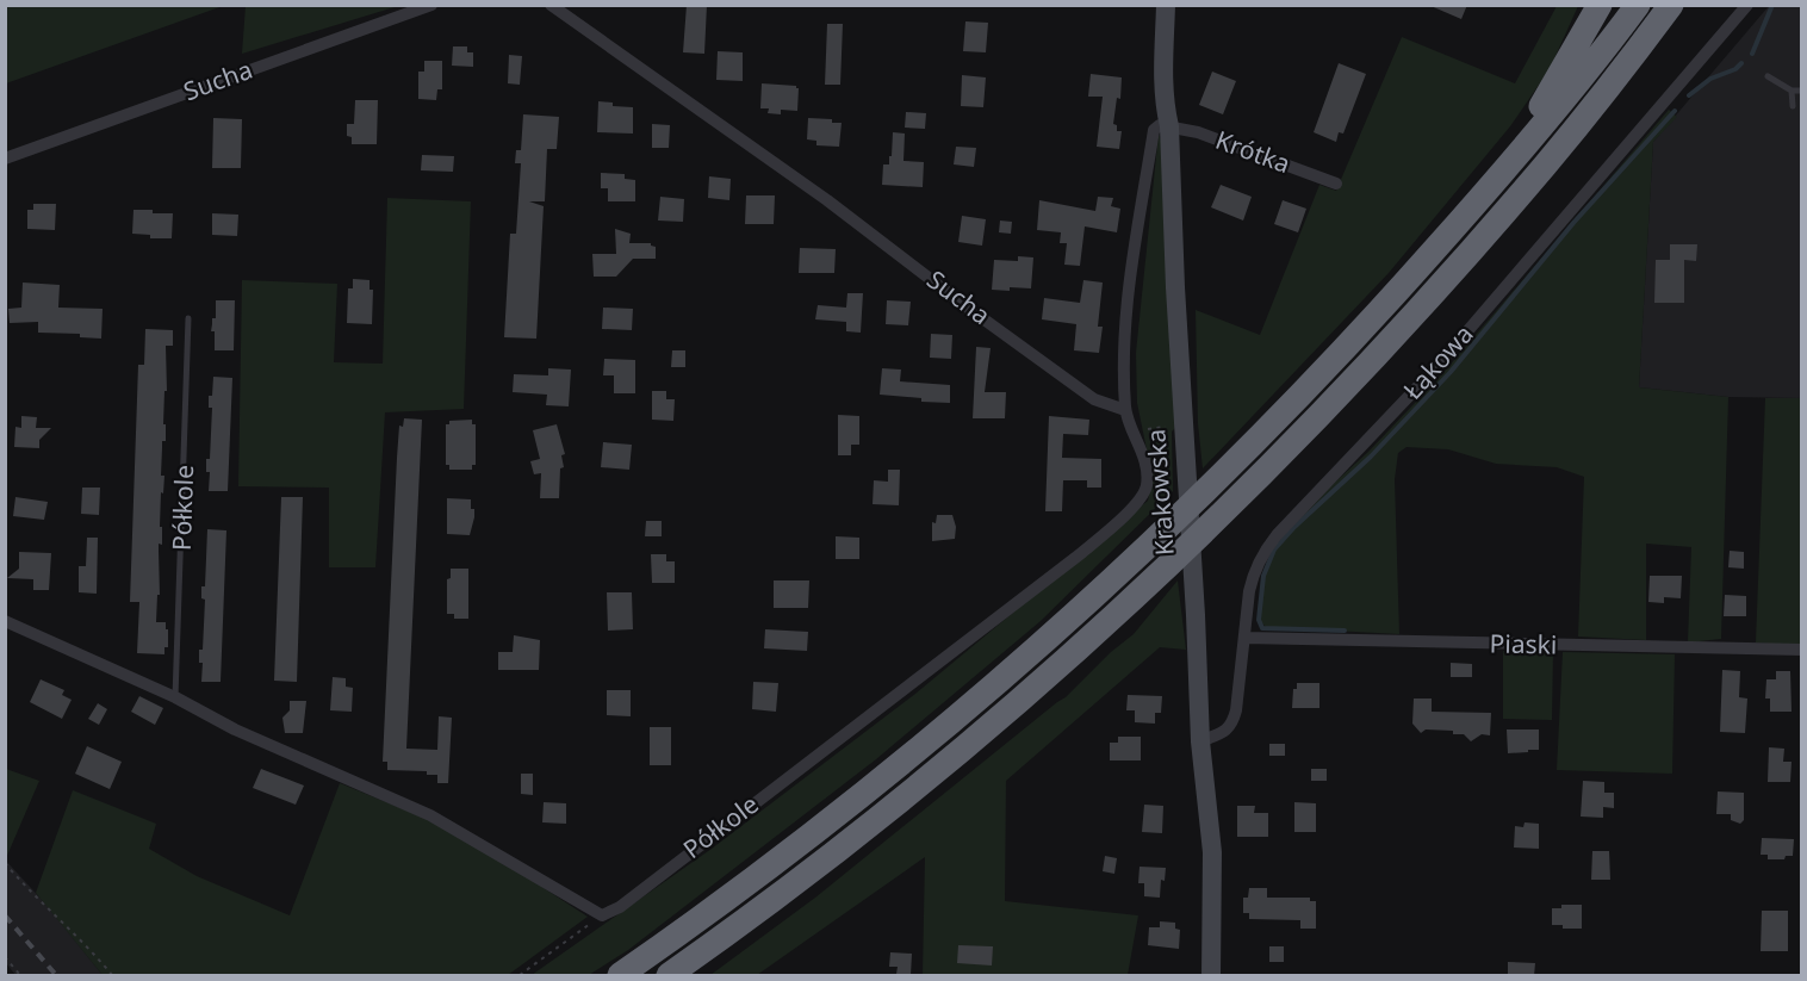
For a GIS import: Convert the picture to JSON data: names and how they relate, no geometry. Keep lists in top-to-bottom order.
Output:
{
  "streets": {
    "street": [
      "Sucha",
      "Krótka",
      "Łąkowa",
      "Krakowska",
      "Półkole",
      "Piaski"
    ]
  },
  "crossings": [
    ["Sucha", "Półkole"],
    ["Krótka", "Krakowska"],
    ["Łąkowa", "Krakowska"],
    ["Łąkowa", "Piaski"]
  ]
}
